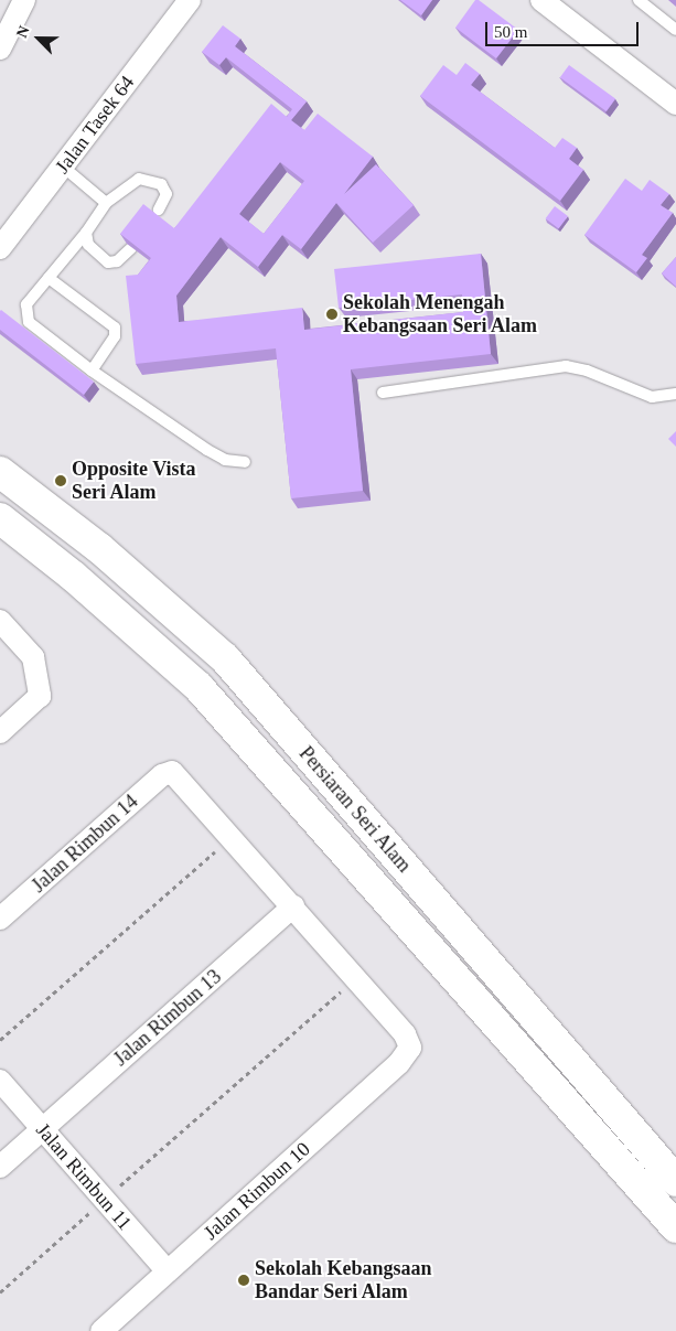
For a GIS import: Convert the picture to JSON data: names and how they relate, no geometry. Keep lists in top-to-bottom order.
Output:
{
  "streets": {
    "main road": ["Persiaran Seri Alam"],
    "street": [
      "Jalan Tasek 64",
      "Jalan Rimbun 14",
      "Jalan Rimbun 13",
      "Jalan Rimbun 11",
      "Jalan Rimbun 10"
    ]
  },
  "crossings": [
    ["Jalan Rimbun 13", "Jalan Rimbun 11"],
    ["Jalan Rimbun 11", "Jalan Rimbun 10"]
  ],
  "places": ["Sekolah Menengah Kebangsaan Seri Alam", "Opposite Vista Seri Alam", "Sekolah Kebangsaan Bandar Seri Alam"],
  "scale_bar": "50 m",
  "north": "top left"
}
